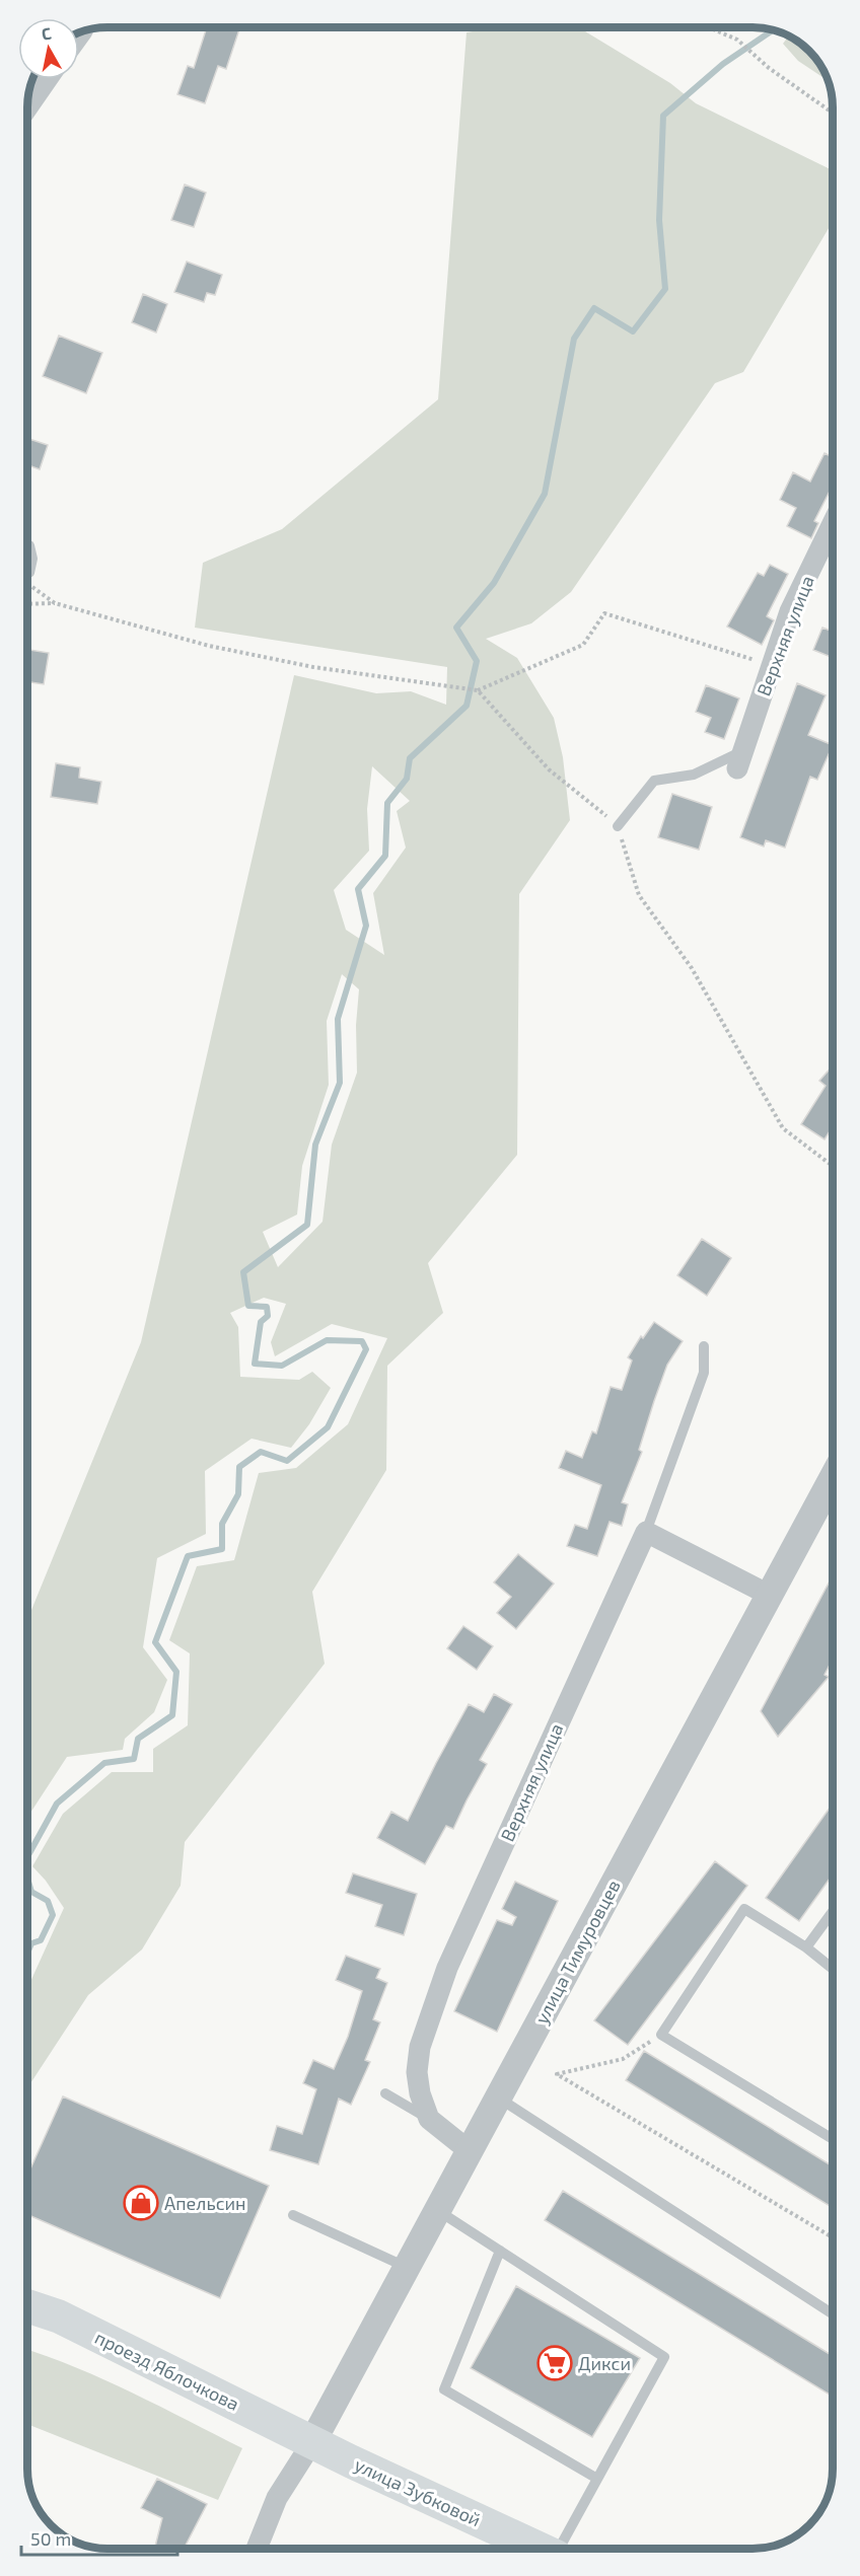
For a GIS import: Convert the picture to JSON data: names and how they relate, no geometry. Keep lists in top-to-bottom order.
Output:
{
  "streets": {
    "main road": ["проезд Яблочкова", "улица Зубковой"],
    "street": ["Верхняя улица", "улица Тимуровцев"]
  },
  "crossings": [
    ["улица Тимуровцев", "проезд Яблочкова"],
    ["улица Тимуровцев", "улица Зубковой"],
    ["проезд Яблочкова", "улица Зубковой"]
  ],
  "places": {
    "shop": ["Апельсин"],
    "supermarket": ["Дикси"]
  },
  "scale_bar": "50 m",
  "north": "top"
}
